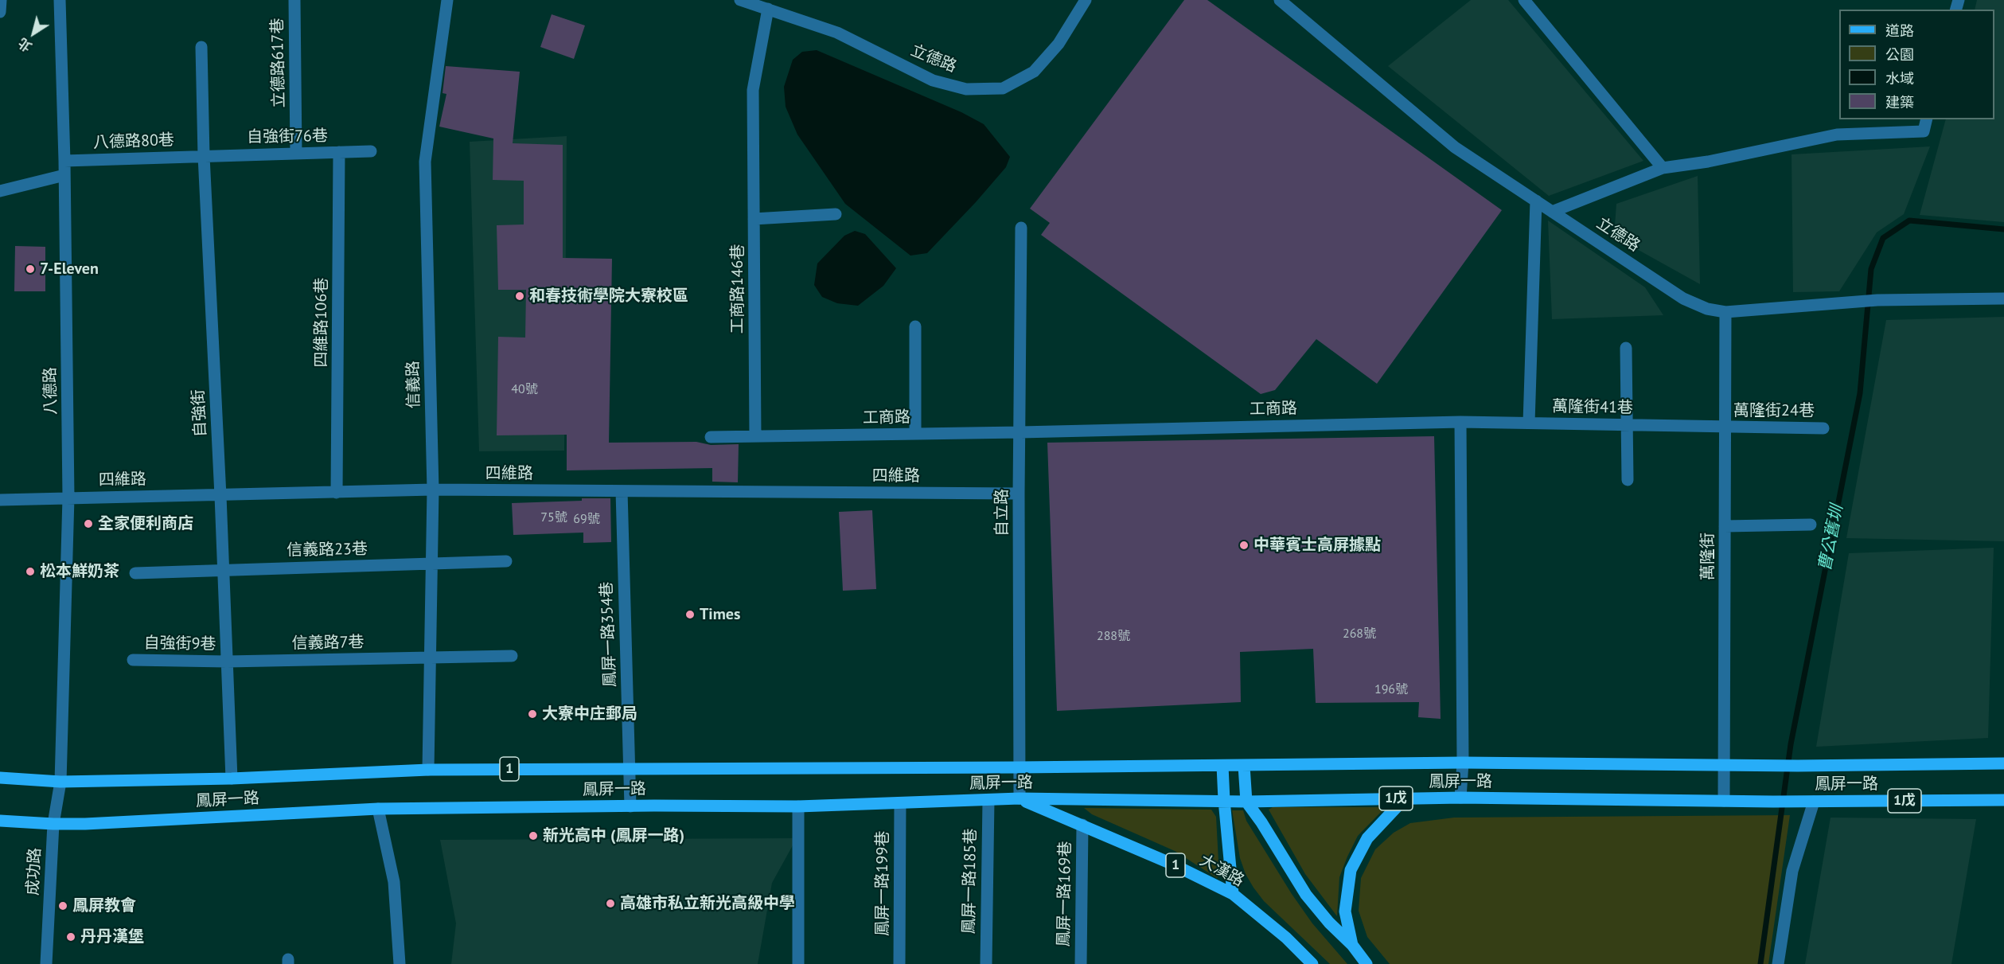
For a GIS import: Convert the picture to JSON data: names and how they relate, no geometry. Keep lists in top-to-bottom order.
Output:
{
  "streets": {
    "main road": [
      "1",
      "鳳屏一路",
      "1戊",
      "大漢路"
    ],
    "street": [
      "立德路",
      "立德路617巷",
      "自強街76巷",
      "八德路80巷",
      "工商路146巷",
      "四維路106巷",
      "信義路",
      "八德路",
      "萬隆街41巷",
      "工商路",
      "萬隆街24巷",
      "自強街",
      "四維路",
      "自立路",
      "信義路23巷",
      "萬隆街",
      "鳳屏一路354巷",
      "信義路7巷",
      "自強街9巷",
      "成功路",
      "鳳屏一路185巷",
      "鳳屏一路199巷",
      "鳳屏一路169巷"
    ]
  },
  "crossings": [
    ["立德路", "工商路146巷"],
    ["立德路", "萬隆街"],
    ["立德路617巷", "自強街76巷"],
    ["自強街76巷", "八德路80巷"],
    ["自強街76巷", "四維路106巷"],
    ["自強街76巷", "自強街"],
    ["八德路80巷", "八德路"],
    ["八德路80巷", "自強街"],
    ["工商路146巷", "工商路"],
    ["四維路106巷", "四維路"],
    ["信義路", "四維路"],
    ["信義路", "信義路23巷"],
    ["信義路", "信義路7巷"],
    ["信義路", "鳳屏一路"],
    ["八德路", "四維路"],
    ["八德路", "鳳屏一路"],
    ["八德路", "成功路"],
    ["萬隆街41巷", "工商路"],
    ["萬隆街41巷", "萬隆街24巷"],
    ["萬隆街41巷", "萬隆街"],
    ["工商路", "自立路"],
    ["萬隆街24巷", "萬隆街"],
    ["自強街", "四維路"],
    ["自強街", "信義路23巷"],
    ["自強街", "信義路7巷"],
    ["自強街", "自強街9巷"],
    ["自強街", "鳳屏一路"],
    ["四維路", "自立路"],
    ["四維路", "鳳屏一路354巷"],
    ["自立路", "鳳屏一路"],
    ["自立路", "大漢路"],
    ["萬隆街", "鳳屏一路"],
    ["鳳屏一路354巷", "鳳屏一路"],
    ["信義路7巷", "自強街9巷"],
    ["鳳屏一路", "大漢路"],
    ["鳳屏一路", "成功路"],
    ["鳳屏一路", "鳳屏一路185巷"],
    ["鳳屏一路", "鳳屏一路199巷"],
    ["大漢路", "鳳屏一路169巷"]
  ],
  "water": ["曹公舊圳"],
  "places": [
    "7-Eleven",
    "和春技術學院大寮校區",
    "全家便利商店",
    "中華賓士高屏據點",
    "松本鮮奶茶",
    "Times",
    "大寮中庄郵局",
    "新光高中 (鳳屏一路)",
    "高雄市私立新光高級中學",
    "鳳屏教會",
    "丹丹漢堡"
  ],
  "house_numbers": [
    "40號",
    "75號",
    "69號",
    "268號",
    "288號",
    "196號"
  ],
  "legend": [
    "道路",
    "公園",
    "水域",
    "建築"
  ],
  "north": "bottom left"
}
